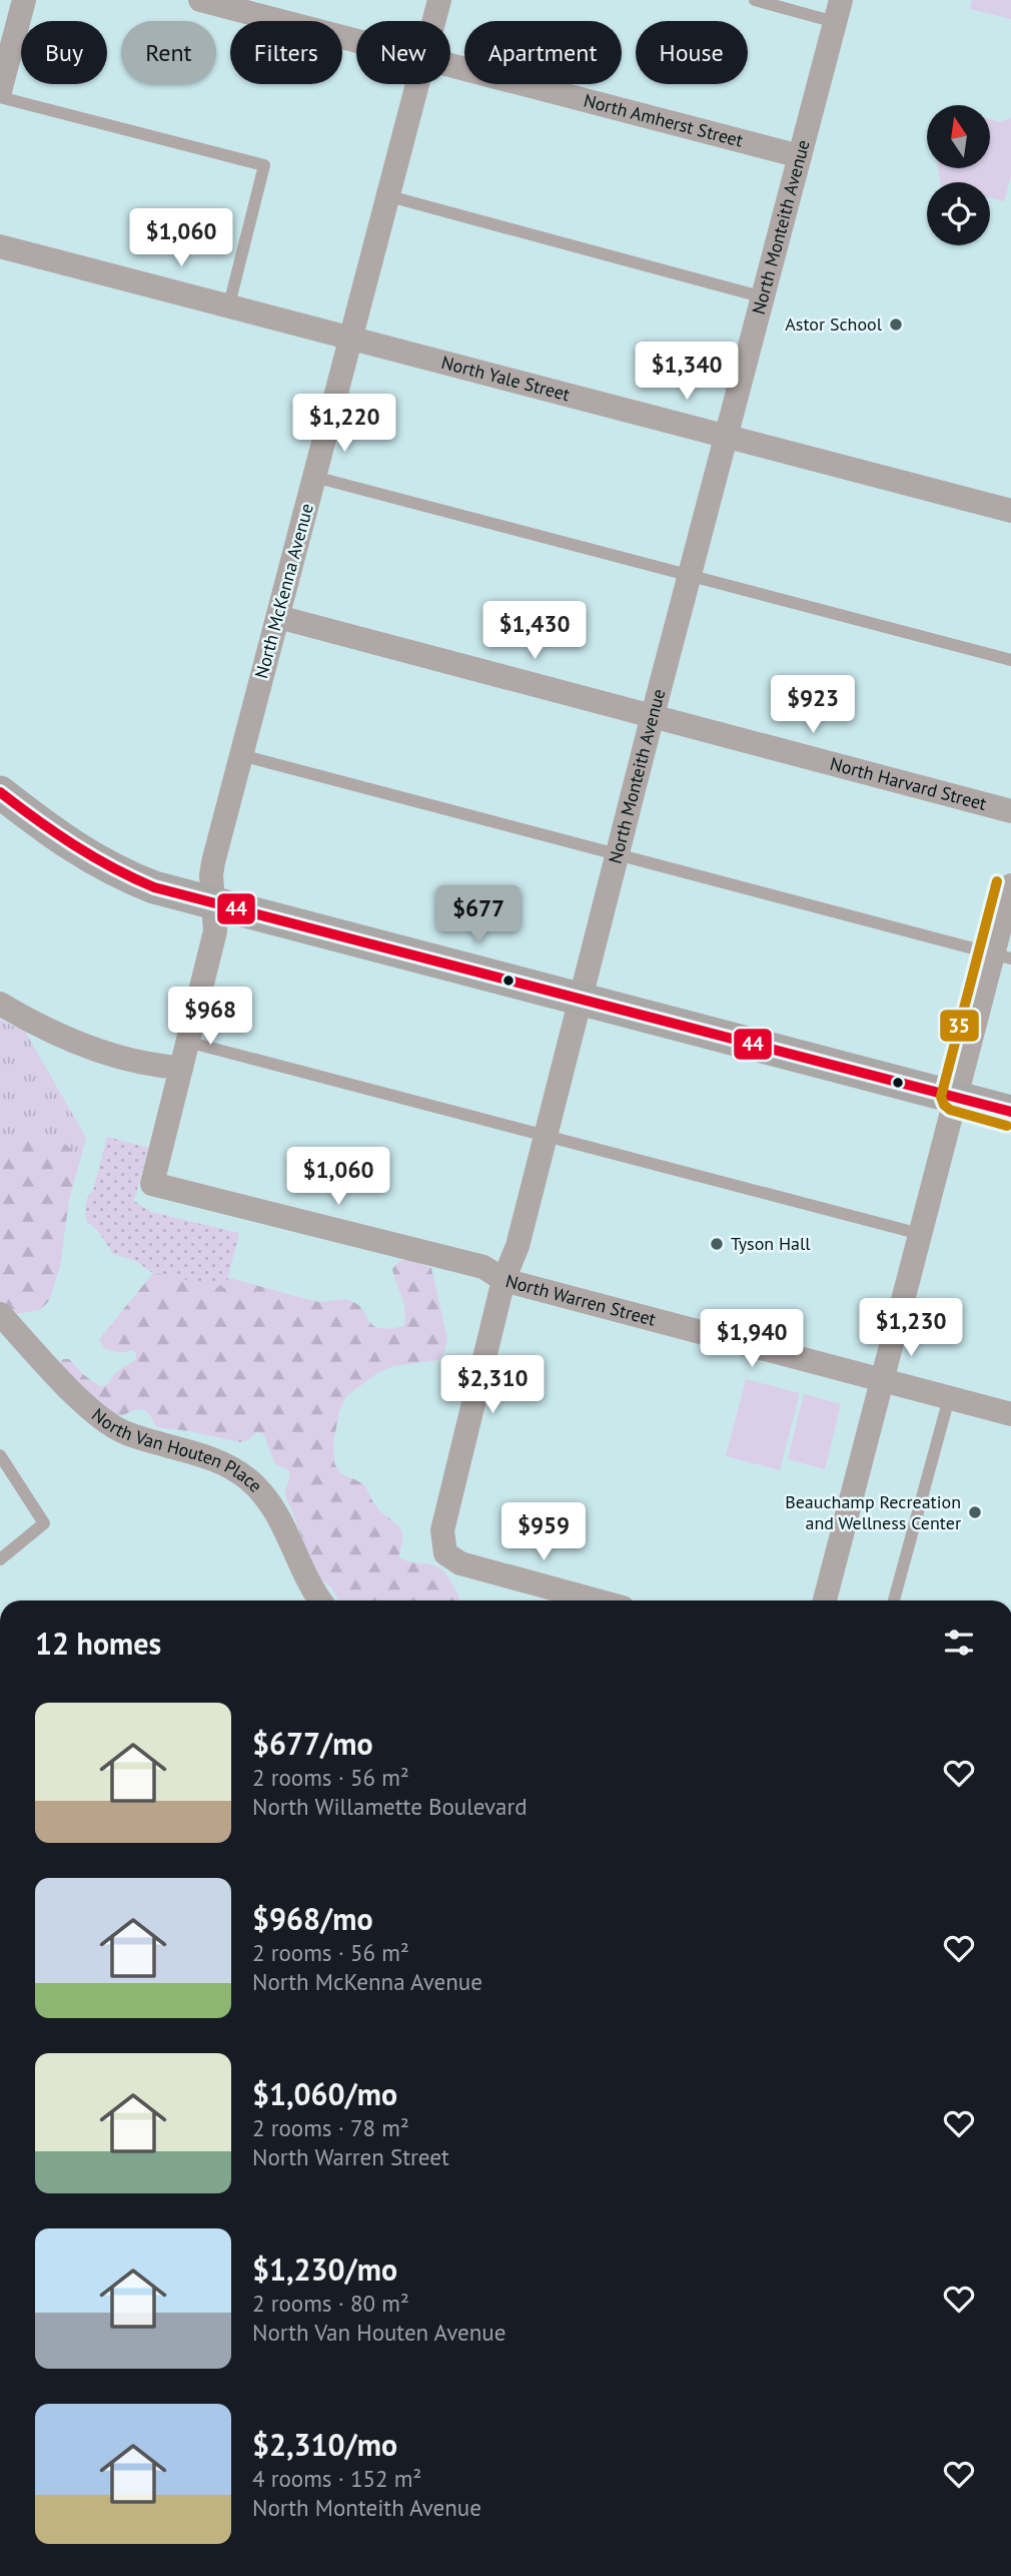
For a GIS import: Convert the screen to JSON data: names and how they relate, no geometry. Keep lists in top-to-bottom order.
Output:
{
  "streets": {
    "street": [
      "North Amherst Street",
      "North Monteith Avenue",
      "North Yale Street",
      "North McKenna Avenue",
      "North Harvard Street",
      "North Warren Street",
      "North Van Houten Place"
    ]
  },
  "crossings": [
    ["North Amherst Street", "North Monteith Avenue"],
    ["North Monteith Avenue", "North Yale Street"],
    ["North Monteith Avenue", "North Harvard Street"],
    ["North Monteith Avenue", "North Warren Street"],
    ["North Yale Street", "North McKenna Avenue"],
    ["North McKenna Avenue", "North Harvard Street"],
    ["North McKenna Avenue", "North Warren Street"]
  ],
  "places": ["Astor School", "Tyson Hall", "Beauchamp Recreation and Wellness Center"],
  "lines": ["transit line 44", "transit line 35"],
  "north": "top",
  "page": {
    "chip": [
      "Buy",
      "Rent",
      "Filters",
      "New",
      "Apartment",
      "House"
    ],
    "price": [
      "$1,060",
      "$1,340",
      "$1,220",
      "$1,430",
      "$923",
      "$677",
      "$968",
      "$1,060",
      "$1,230",
      "$1,940",
      "$2,310",
      "$959"
    ],
    "heading": "12 homes",
    "list": [
      {
        "name": "$677/mo",
        "note": "2 rooms · 56 m² · North Willamette Boulevard"
      },
      {
        "name": "$968/mo",
        "note": "2 rooms · 56 m² · North McKenna Avenue"
      },
      {
        "name": "$1,060/mo",
        "note": "2 rooms · 78 m² · North Warren Street"
      },
      {
        "name": "$1,230/mo",
        "note": "2 rooms · 80 m² · North Van Houten Avenue"
      },
      {
        "name": "$2,310/mo",
        "note": "4 rooms · 152 m² · North Monteith Avenue"
      }
    ]
  }
}
